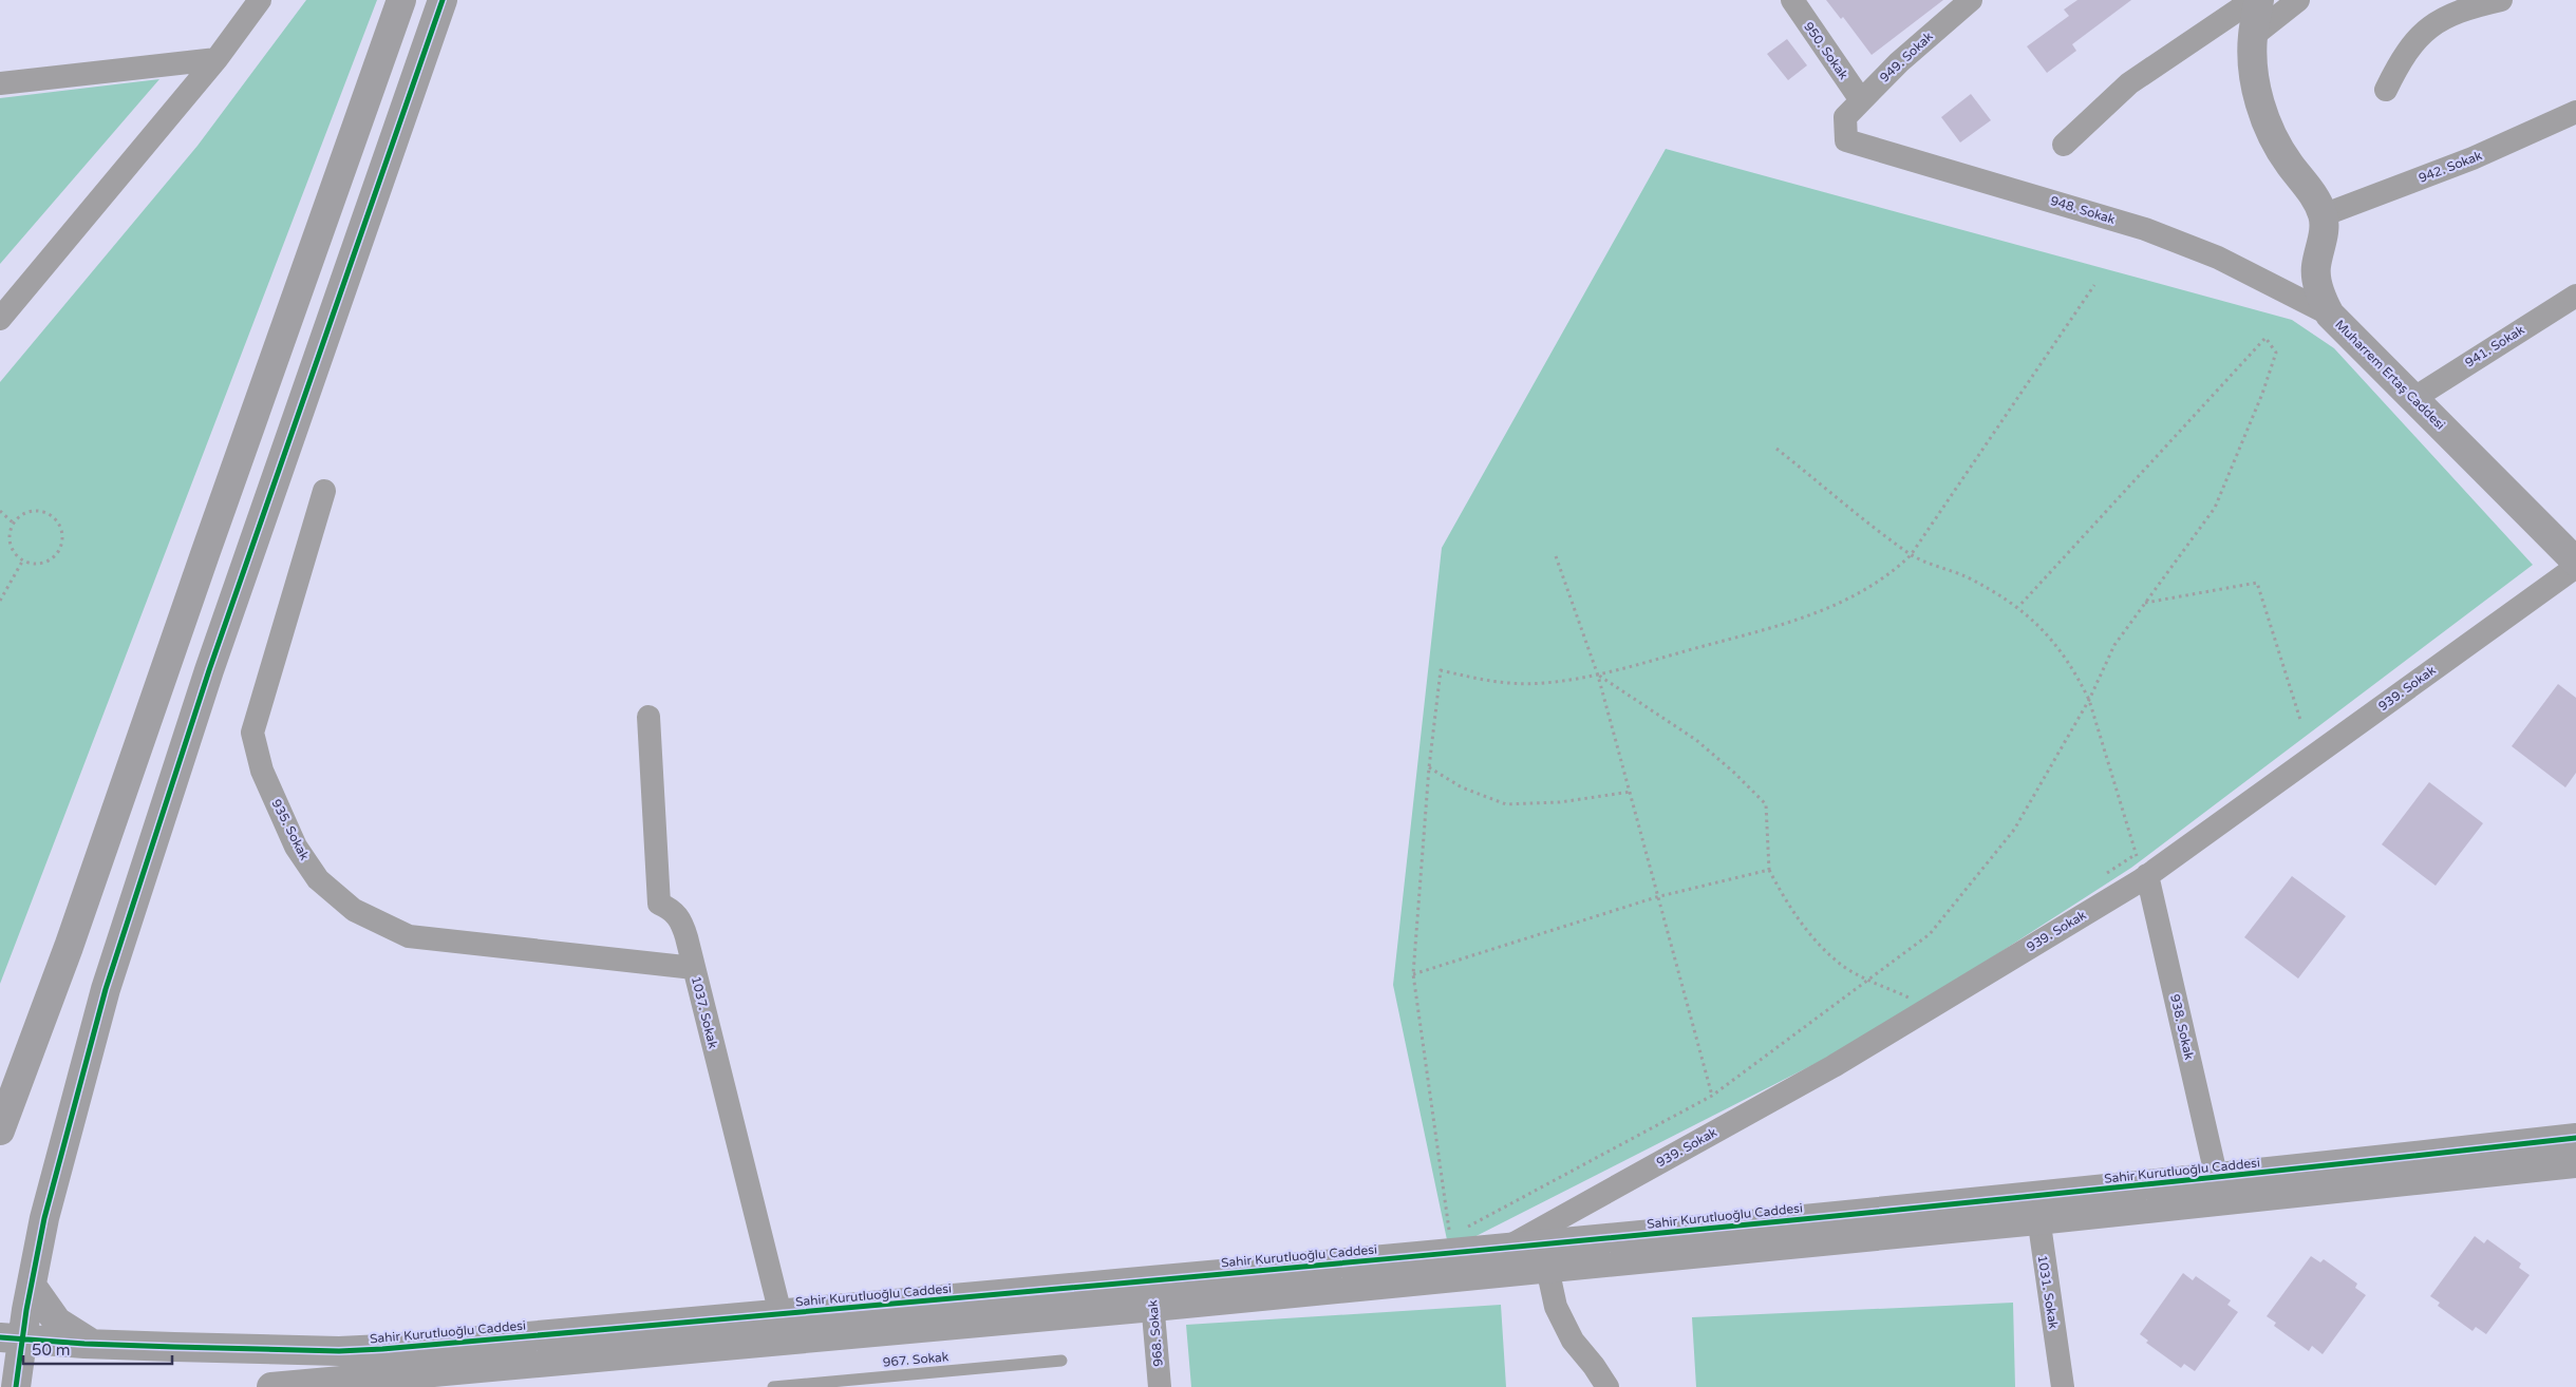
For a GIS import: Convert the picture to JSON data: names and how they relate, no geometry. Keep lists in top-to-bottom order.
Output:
{
  "streets": {
    "street": [
      "950. Sokak",
      "949. Sokak",
      "942. Sokak",
      "948. Sokak",
      "941. Sokak",
      "Muharrem Ertaş Caddesi",
      "939. Sokak",
      "935. Sokak",
      "1037. Sokak",
      "938. Sokak",
      "Sahir Kurutluoğlu Caddesi",
      "1031. Sokak",
      "968. Sokak"
    ],
    "lane": ["967. Sokak"]
  },
  "crossings": [
    ["950. Sokak", "949. Sokak"],
    ["949. Sokak", "948. Sokak"],
    ["942. Sokak", "Muharrem Ertaş Caddesi"],
    ["948. Sokak", "Muharrem Ertaş Caddesi"],
    ["941. Sokak", "Muharrem Ertaş Caddesi"],
    ["939. Sokak", "938. Sokak"],
    ["939. Sokak", "Sahir Kurutluoğlu Caddesi"],
    ["935. Sokak", "1037. Sokak"],
    ["1037. Sokak", "Sahir Kurutluoğlu Caddesi"],
    ["938. Sokak", "Sahir Kurutluoğlu Caddesi"],
    ["Sahir Kurutluoğlu Caddesi", "1031. Sokak"],
    ["Sahir Kurutluoğlu Caddesi", "968. Sokak"]
  ],
  "scale_bar": "50 m"
}
